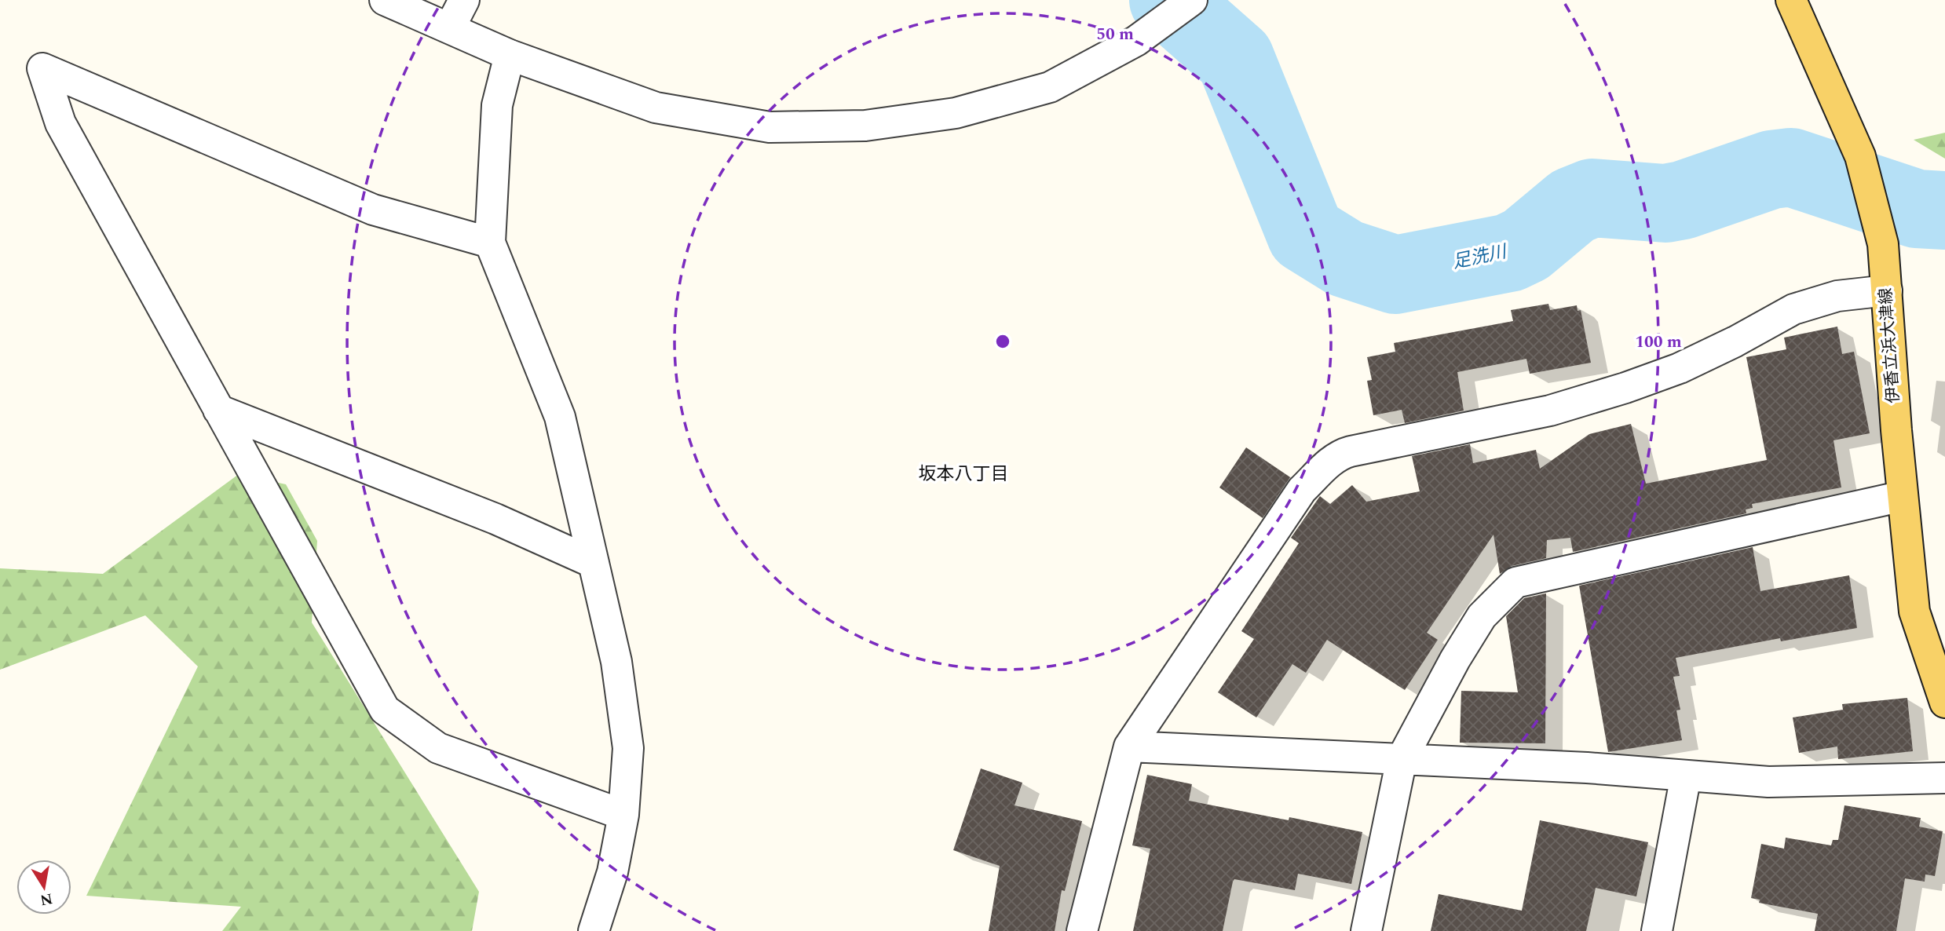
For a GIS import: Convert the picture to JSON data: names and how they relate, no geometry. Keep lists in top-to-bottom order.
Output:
{
  "streets": {
    "main road": ["伊香立浜大津線"]
  },
  "districts": ["坂本八丁目"],
  "water": ["足洗川"],
  "north": "bottom",
  "rings": ["50 m", "100 m"]
}
